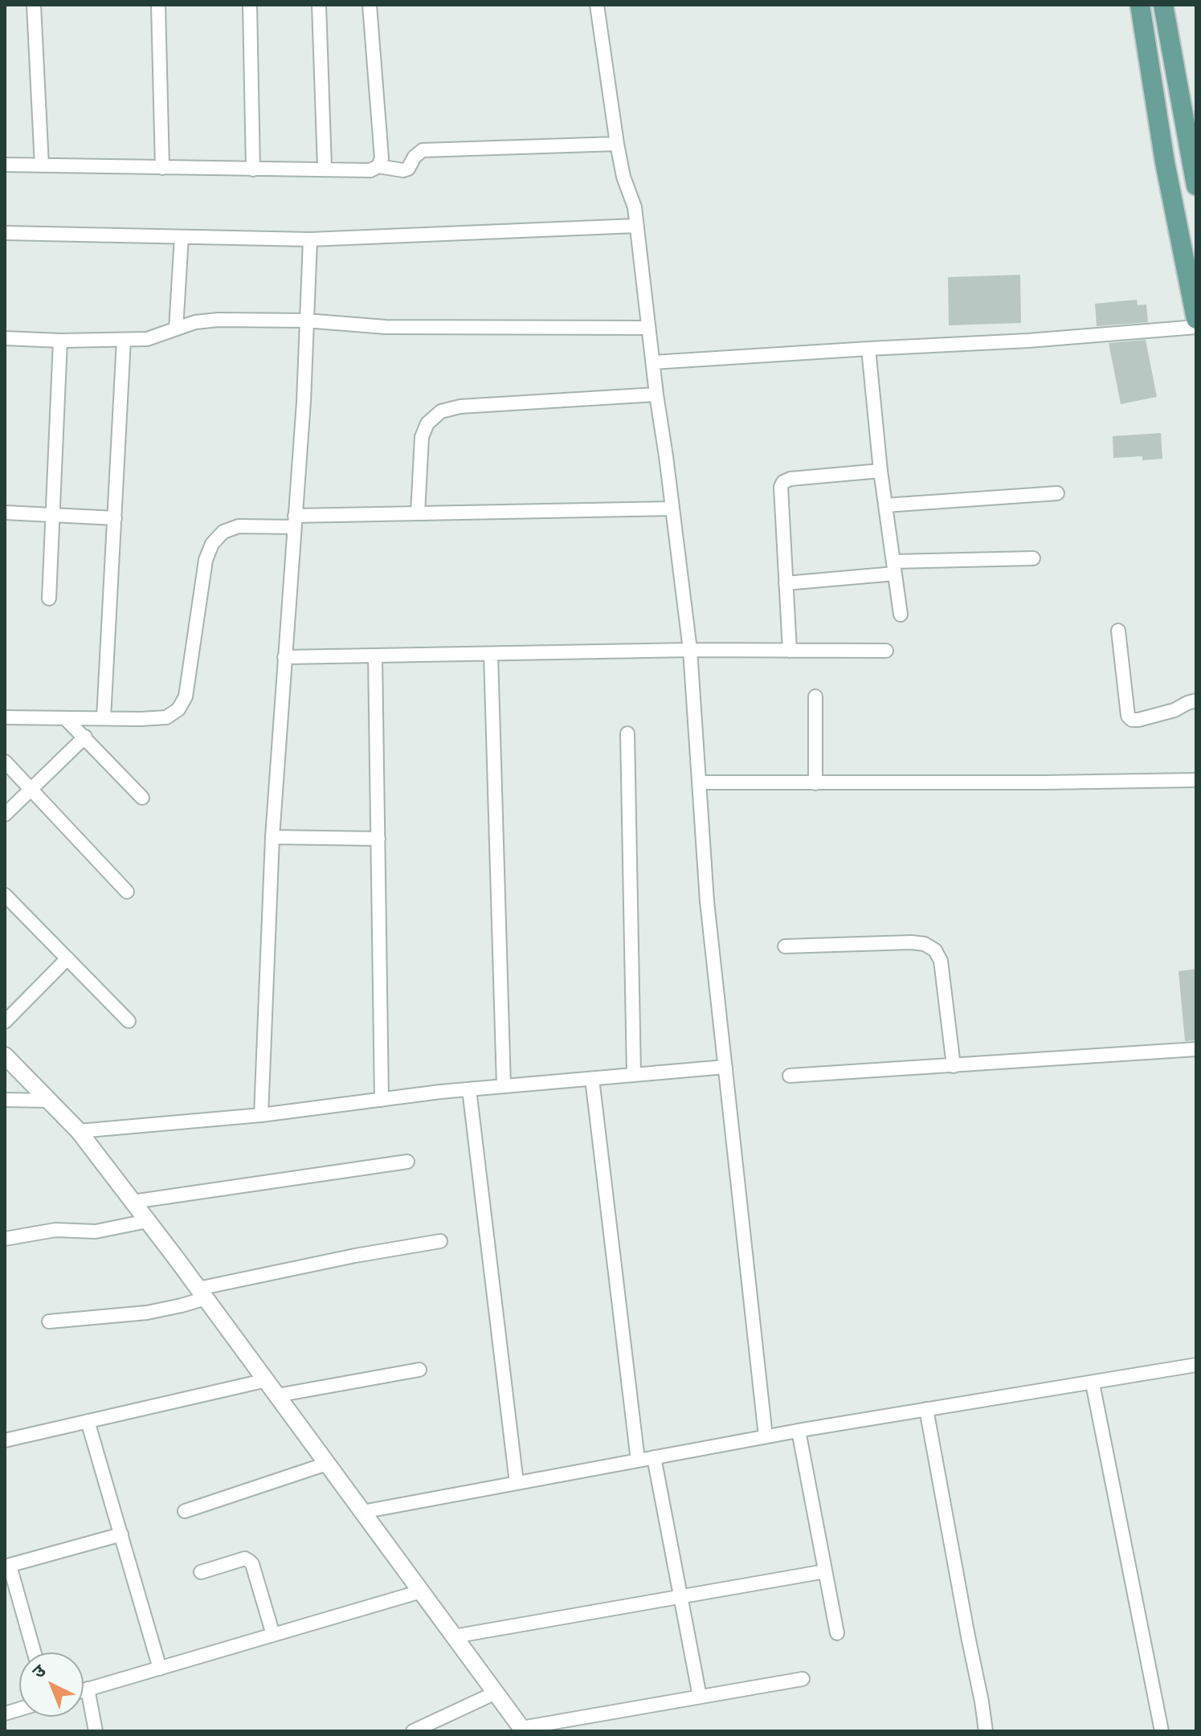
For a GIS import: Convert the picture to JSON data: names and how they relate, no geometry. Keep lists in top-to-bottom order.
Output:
{
  "north": "top left"
}
